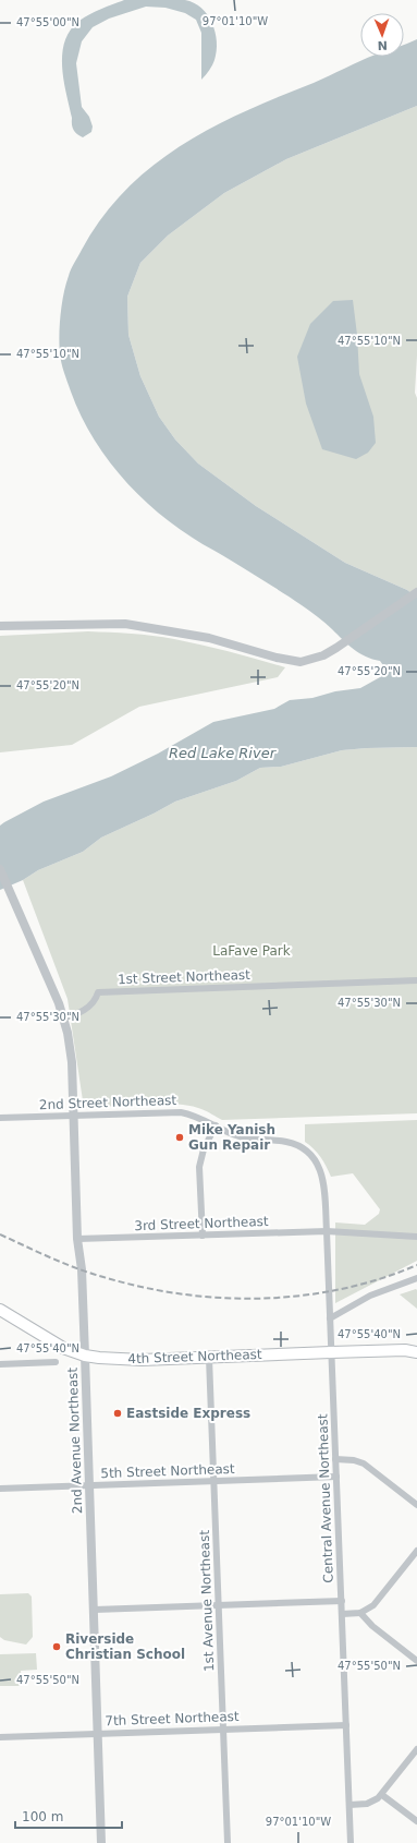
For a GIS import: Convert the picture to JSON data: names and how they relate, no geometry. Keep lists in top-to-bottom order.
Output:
{
  "streets": {
    "main road": ["4th Street Northeast"],
    "street": [
      "1st Street Northeast",
      "2nd Street Northeast",
      "3rd Street Northeast",
      "2nd Avenue Northeast",
      "5th Street Northeast",
      "Central Avenue Northeast",
      "1st Avenue Northeast",
      "7th Street Northeast"
    ]
  },
  "crossings": [
    ["1st Street Northeast", "2nd Avenue Northeast"],
    ["2nd Street Northeast", "2nd Avenue Northeast"],
    ["2nd Street Northeast", "Central Avenue Northeast"],
    ["3rd Street Northeast", "2nd Avenue Northeast"],
    ["3rd Street Northeast", "Central Avenue Northeast"],
    ["4th Street Northeast", "2nd Avenue Northeast"],
    ["4th Street Northeast", "Central Avenue Northeast"],
    ["4th Street Northeast", "1st Avenue Northeast"],
    ["2nd Avenue Northeast", "5th Street Northeast"],
    ["2nd Avenue Northeast", "7th Street Northeast"],
    ["5th Street Northeast", "Central Avenue Northeast"],
    ["5th Street Northeast", "1st Avenue Northeast"],
    ["Central Avenue Northeast", "7th Street Northeast"],
    ["1st Avenue Northeast", "7th Street Northeast"]
  ],
  "water": ["Red Lake River"],
  "parks": ["LaFave Park"],
  "places": ["Mike Yanish Gun Repair", "Eastside Express", "Riverside Christian School"],
  "scale_bar": "100 m",
  "north": "bottom",
  "coordinates": [
    "97°01'10\"W",
    "47°55'00\"N",
    "47°55'10\"N",
    "47°55'20\"N",
    "47°55'30\"N",
    "47°55'40\"N",
    "47°55'50\"N"
  ]
}
